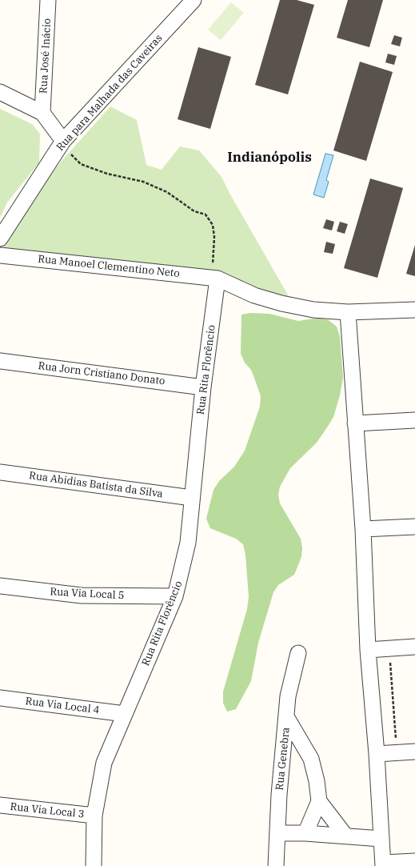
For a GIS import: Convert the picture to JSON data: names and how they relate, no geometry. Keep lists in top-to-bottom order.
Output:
{
  "streets": {
    "street": [
      "Rua José Inácio",
      "Rua para Malhada das Caveiras",
      "Rua Manoel Clementino Neto",
      "Rua Rita Florêncio",
      "Rua Jorn Cristiano Donato",
      "Rua Abidias Batista da Silva",
      "Rua Via Local 5",
      "Rua Via Local 4",
      "Rua Genebra",
      "Rua Via Local 3"
    ]
  },
  "crossings": [
    ["Rua Manoel Clementino Neto", "Rua Rita Florêncio"],
    ["Rua Rita Florêncio", "Rua Jorn Cristiano Donato"],
    ["Rua Rita Florêncio", "Rua Abidias Batista da Silva"],
    ["Rua Rita Florêncio", "Rua Via Local 5"],
    ["Rua Rita Florêncio", "Rua Via Local 4"],
    ["Rua Rita Florêncio", "Rua Via Local 3"]
  ],
  "districts": ["Indianópolis"]
}
